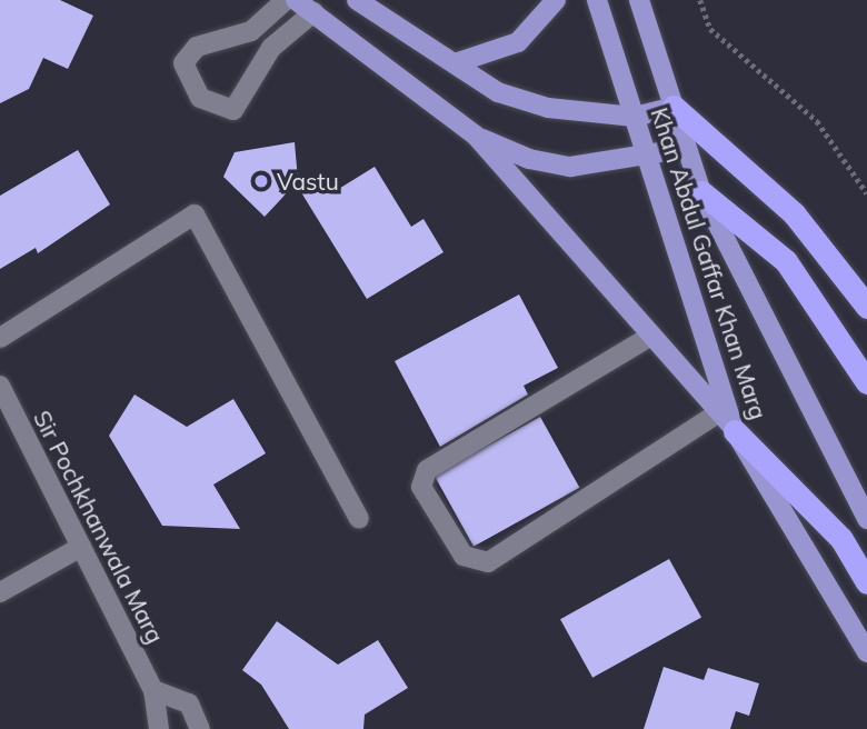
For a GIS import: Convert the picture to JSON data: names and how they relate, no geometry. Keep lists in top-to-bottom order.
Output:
{
  "streets": {
    "main road": ["Khan Abdul Gaffar Khan Marg"],
    "street": ["Sir Pochkhanwala Marg"]
  },
  "places": ["Vastu"]
}
